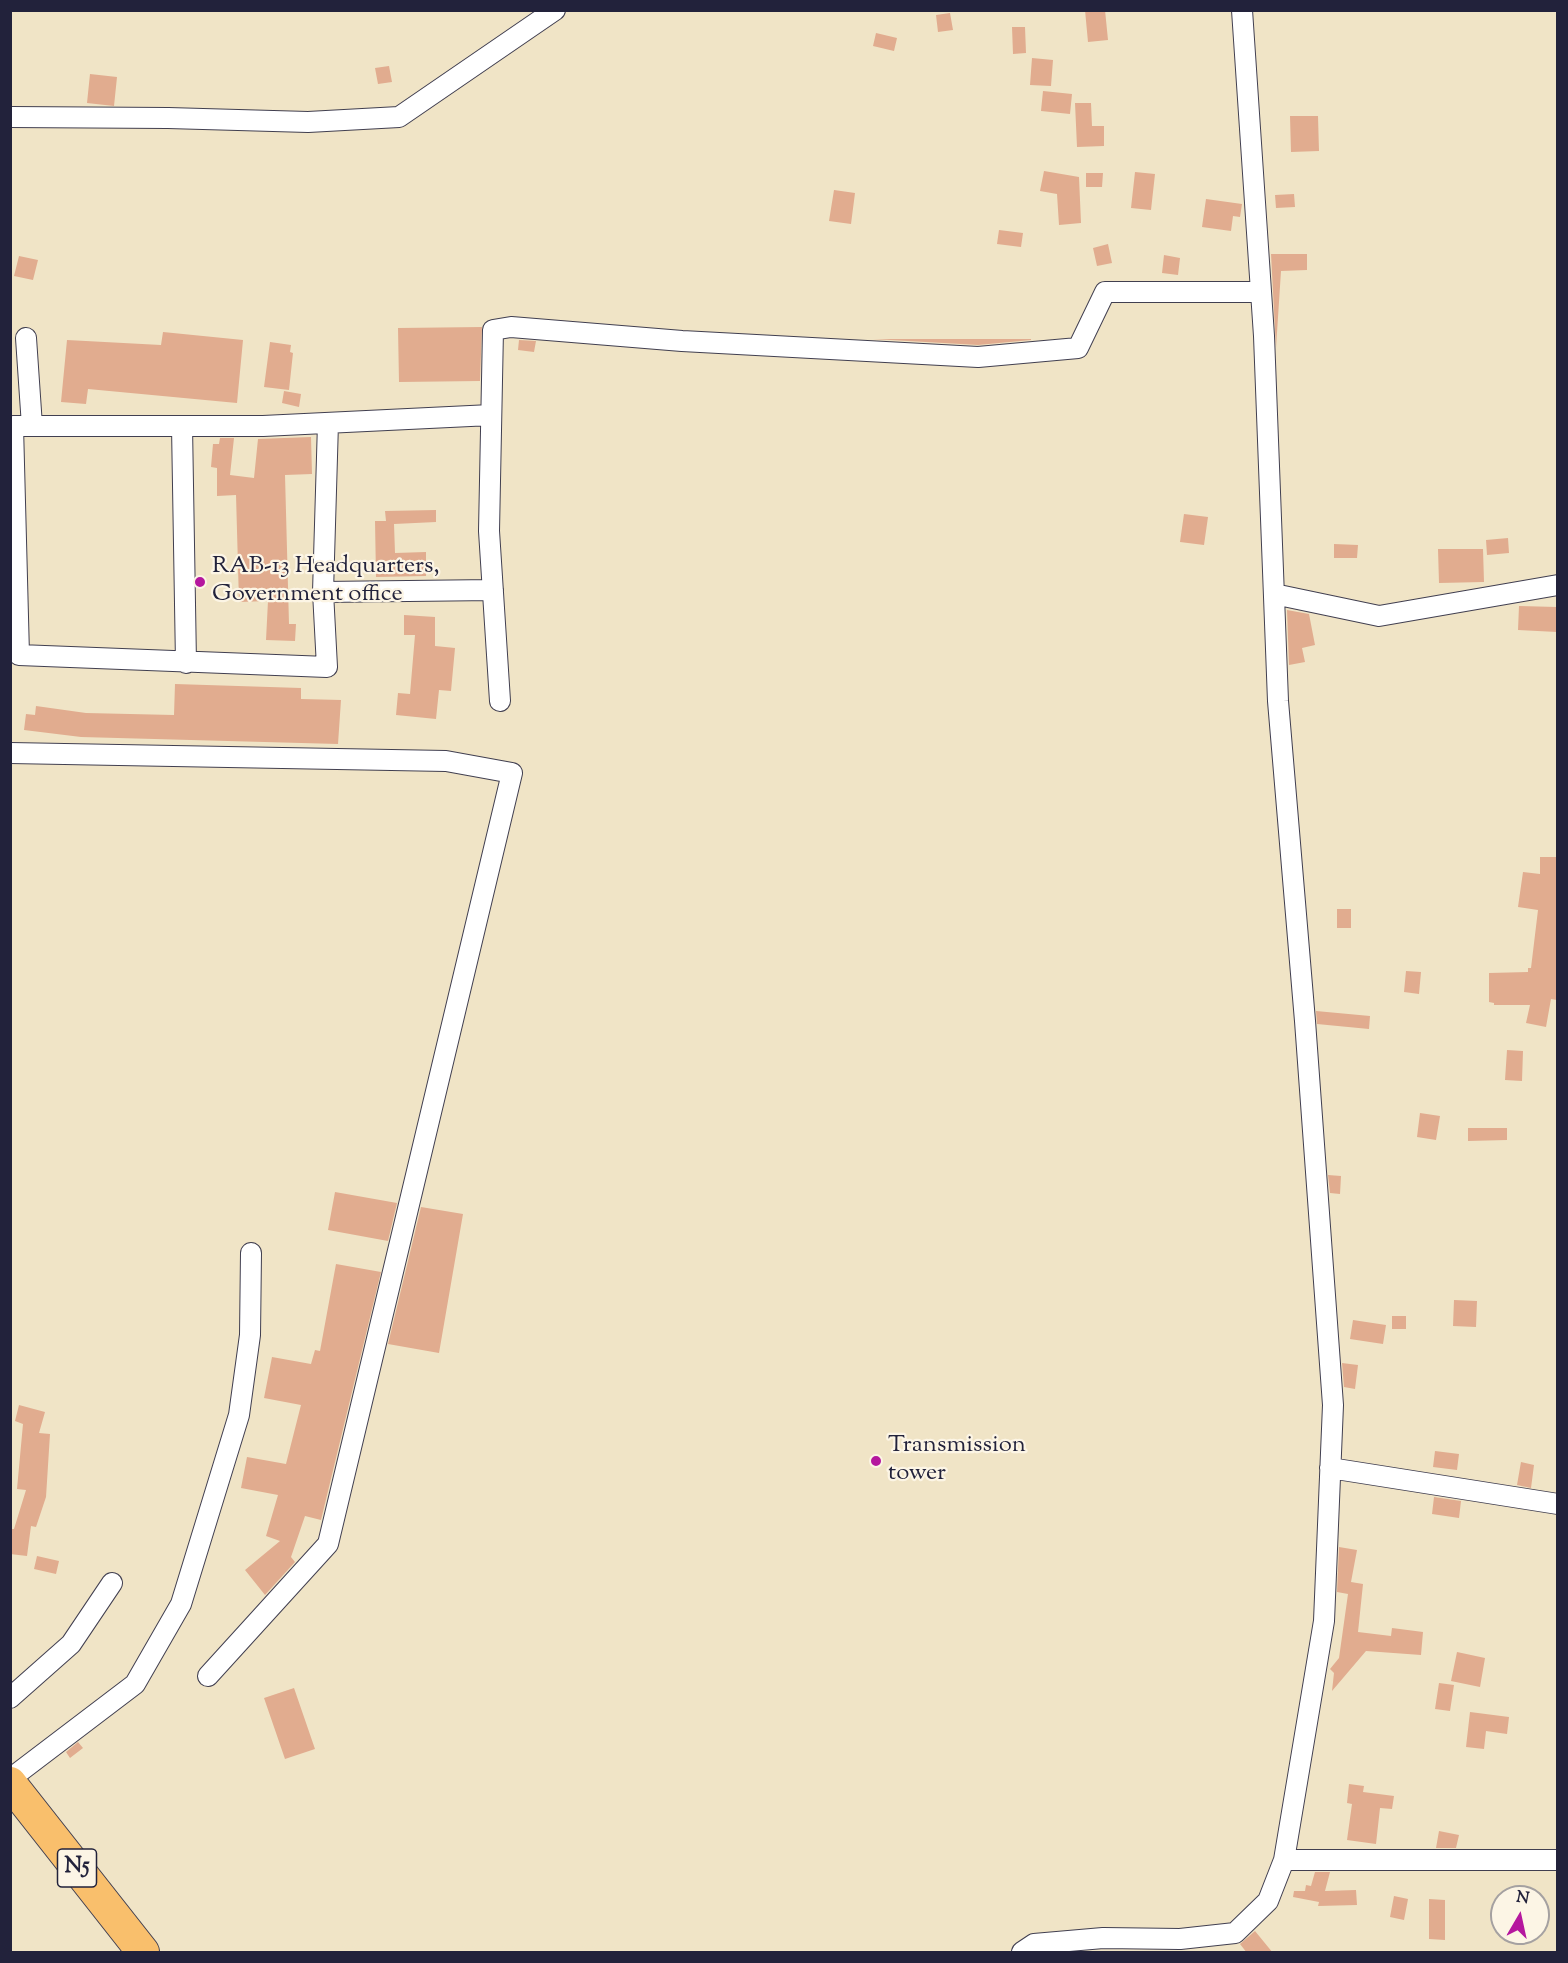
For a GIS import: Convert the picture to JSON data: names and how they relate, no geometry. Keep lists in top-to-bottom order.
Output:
{
  "streets": {
    "highway": ["N5"]
  },
  "places": ["RAB-13 Headquarters, Government office", "Transmission tower"],
  "north": "top"
}
